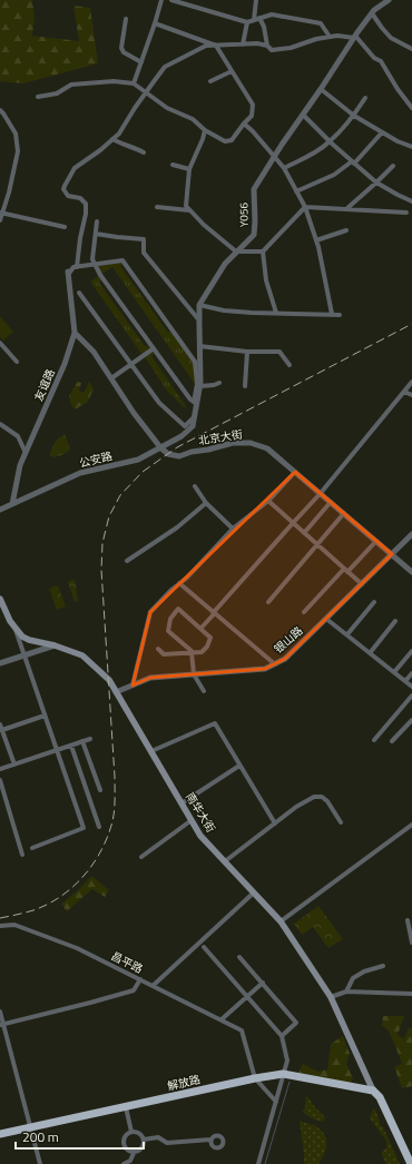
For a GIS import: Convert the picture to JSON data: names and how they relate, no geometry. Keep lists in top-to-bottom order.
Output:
{
  "streets": {
    "highway": ["南华大街", "解放路"],
    "street": [
      "Y056",
      "友谊路",
      "北京大街",
      "公安路",
      "银山路",
      "昌平路"
    ]
  },
  "crossings": [
    ["友谊路", "北京大街"],
    ["友谊路", "公安路"],
    ["北京大街", "公安路"],
    ["北京大街", "银山路"],
    ["银山路", "南华大街"],
    ["南华大街", "解放路"],
    ["昌平路", "解放路"]
  ],
  "scale_bar": "200 m"
}
